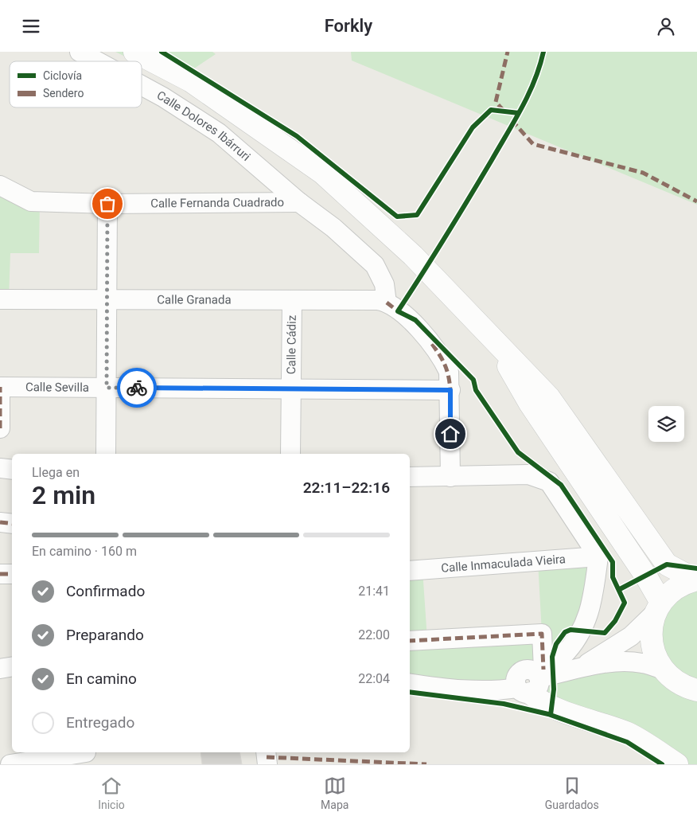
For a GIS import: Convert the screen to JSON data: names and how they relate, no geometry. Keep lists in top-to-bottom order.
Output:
{
  "streets": {
    "street": [
      "Calle Dolores Ibárruri",
      "Calle Fernanda Cuadrado",
      "Calle Granada",
      "Calle Cádiz",
      "Calle Sevilla",
      "Calle Inmaculada Vieira"
    ]
  },
  "crossings": [
    ["Calle Dolores Ibárruri", "Calle Fernanda Cuadrado"],
    ["Calle Fernanda Cuadrado", "Calle Granada"],
    ["Calle Granada", "Calle Cádiz"],
    ["Calle Cádiz", "Calle Sevilla"]
  ],
  "legend": ["Ciclovía", "Sendero"],
  "page": {
    "header": "Forkly",
    "heading": ["2 min", "Llega en", "22:11–22:16"],
    "bar": "En camino · 160 m",
    "list": [
      ["Confirmado", "21:41"],
      ["Preparando", "22:00"],
      ["En camino", "22:04"],
      "Entregado"
    ],
    "tabs": ["Inicio", "Mapa", "Guardados"]
  }
}
